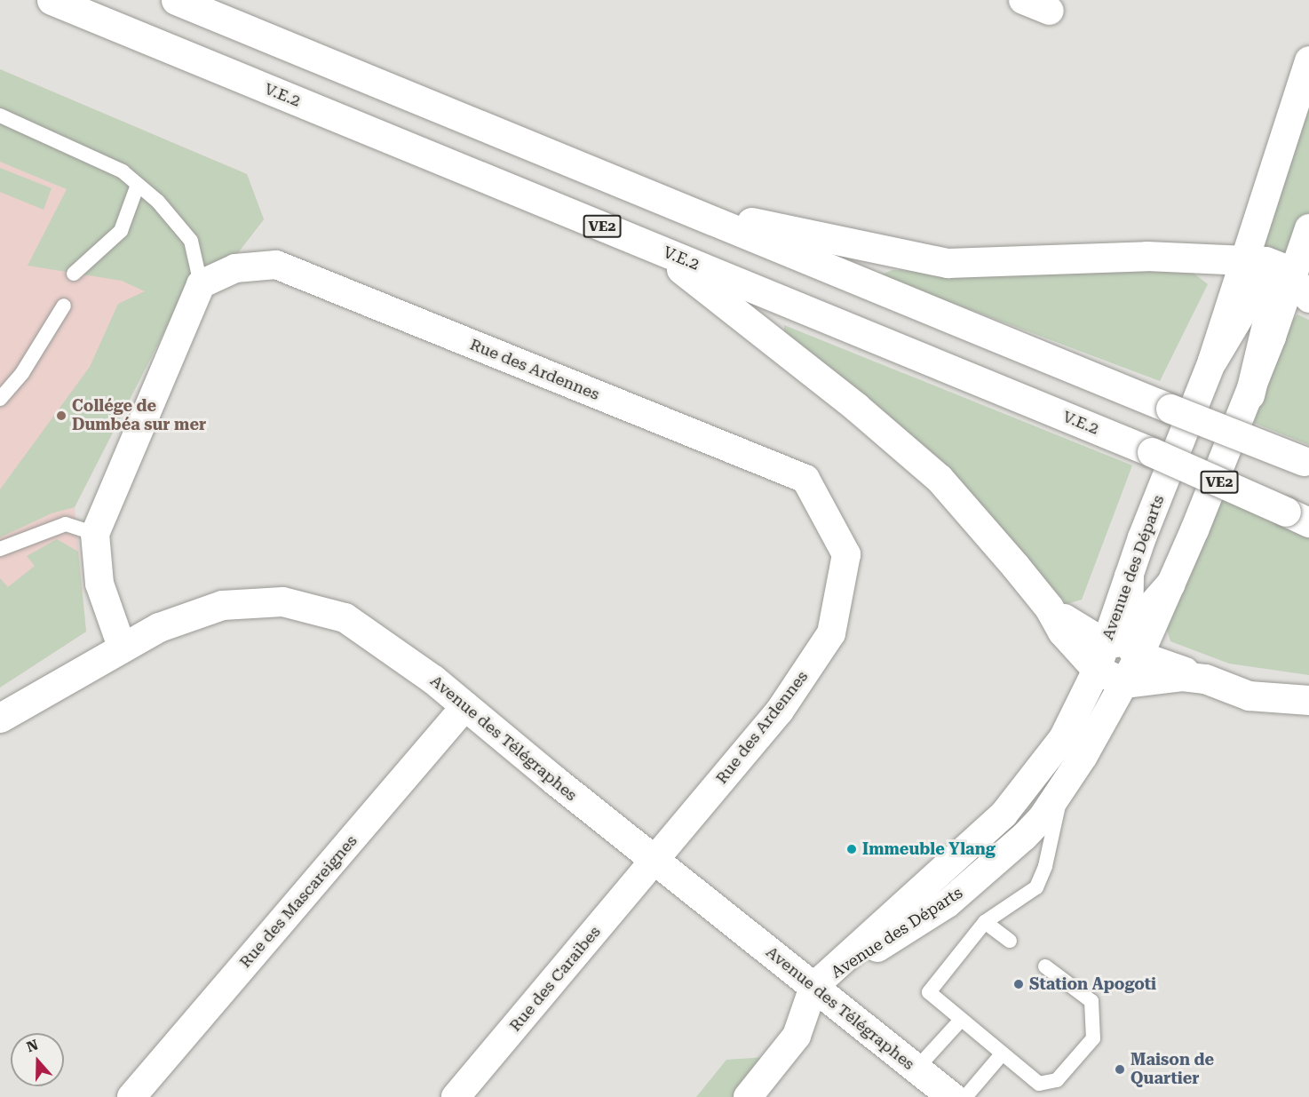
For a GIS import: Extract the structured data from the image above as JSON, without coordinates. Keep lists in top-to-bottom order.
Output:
{
  "streets": {
    "main road": ["V.E.2", "VE2", "Avenue des Télégraphes"],
    "street": [
      "Rue des Ardennes",
      "Avenue des Départs",
      "Rue des Mascareignes",
      "Rue des Caraibes"
    ]
  },
  "crossings": [
    ["Rue des Ardennes", "Avenue des Télégraphes"],
    ["Rue des Ardennes", "Rue des Caraibes"],
    ["Avenue des Départs", "Avenue des Télégraphes"],
    ["Avenue des Télégraphes", "Rue des Mascareignes"],
    ["Avenue des Télégraphes", "Rue des Caraibes"]
  ],
  "places": [
    "Collége de Dumbéa sur mer",
    "Immeuble Ylang",
    "Station Apogoti",
    "Maison de Quartier"
  ],
  "north": "top"
}
